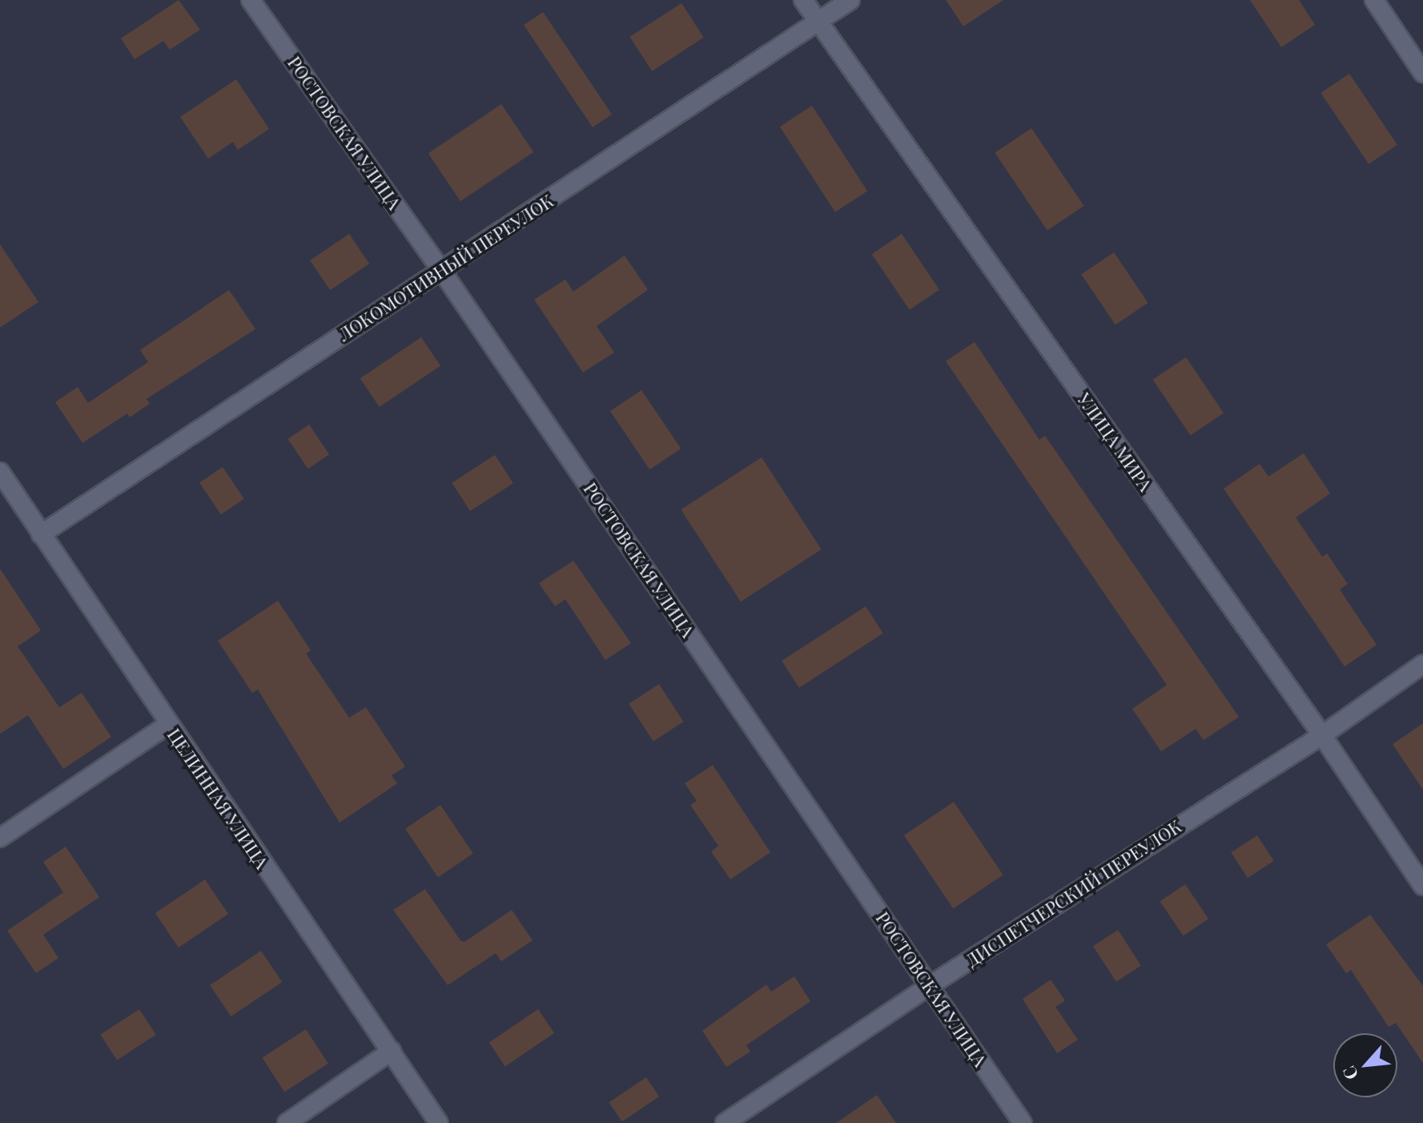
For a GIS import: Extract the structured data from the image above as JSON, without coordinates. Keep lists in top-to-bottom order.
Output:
{
  "streets": {
    "street": [
      "РОСТОВСКАЯ УЛИЦА",
      "ЛОКОМОТИВНЫЙ ПЕРЕУЛОК",
      "УЛИЦА МИРА",
      "ЦЕЛИННАЯ УЛИЦА",
      "ДИСПЕТЧЕРСКИЙ ПЕРЕУЛОК"
    ]
  },
  "crossings": [
    ["РОСТОВСКАЯ УЛИЦА", "ЛОКОМОТИВНЫЙ ПЕРЕУЛОК"],
    ["РОСТОВСКАЯ УЛИЦА", "ДИСПЕТЧЕРСКИЙ ПЕРЕУЛОК"],
    ["ЛОКОМОТИВНЫЙ ПЕРЕУЛОК", "УЛИЦА МИРА"],
    ["ЛОКОМОТИВНЫЙ ПЕРЕУЛОК", "ЦЕЛИННАЯ УЛИЦА"],
    ["УЛИЦА МИРА", "ДИСПЕТЧЕРСКИЙ ПЕРЕУЛОК"]
  ],
  "north": "bottom left"
}
